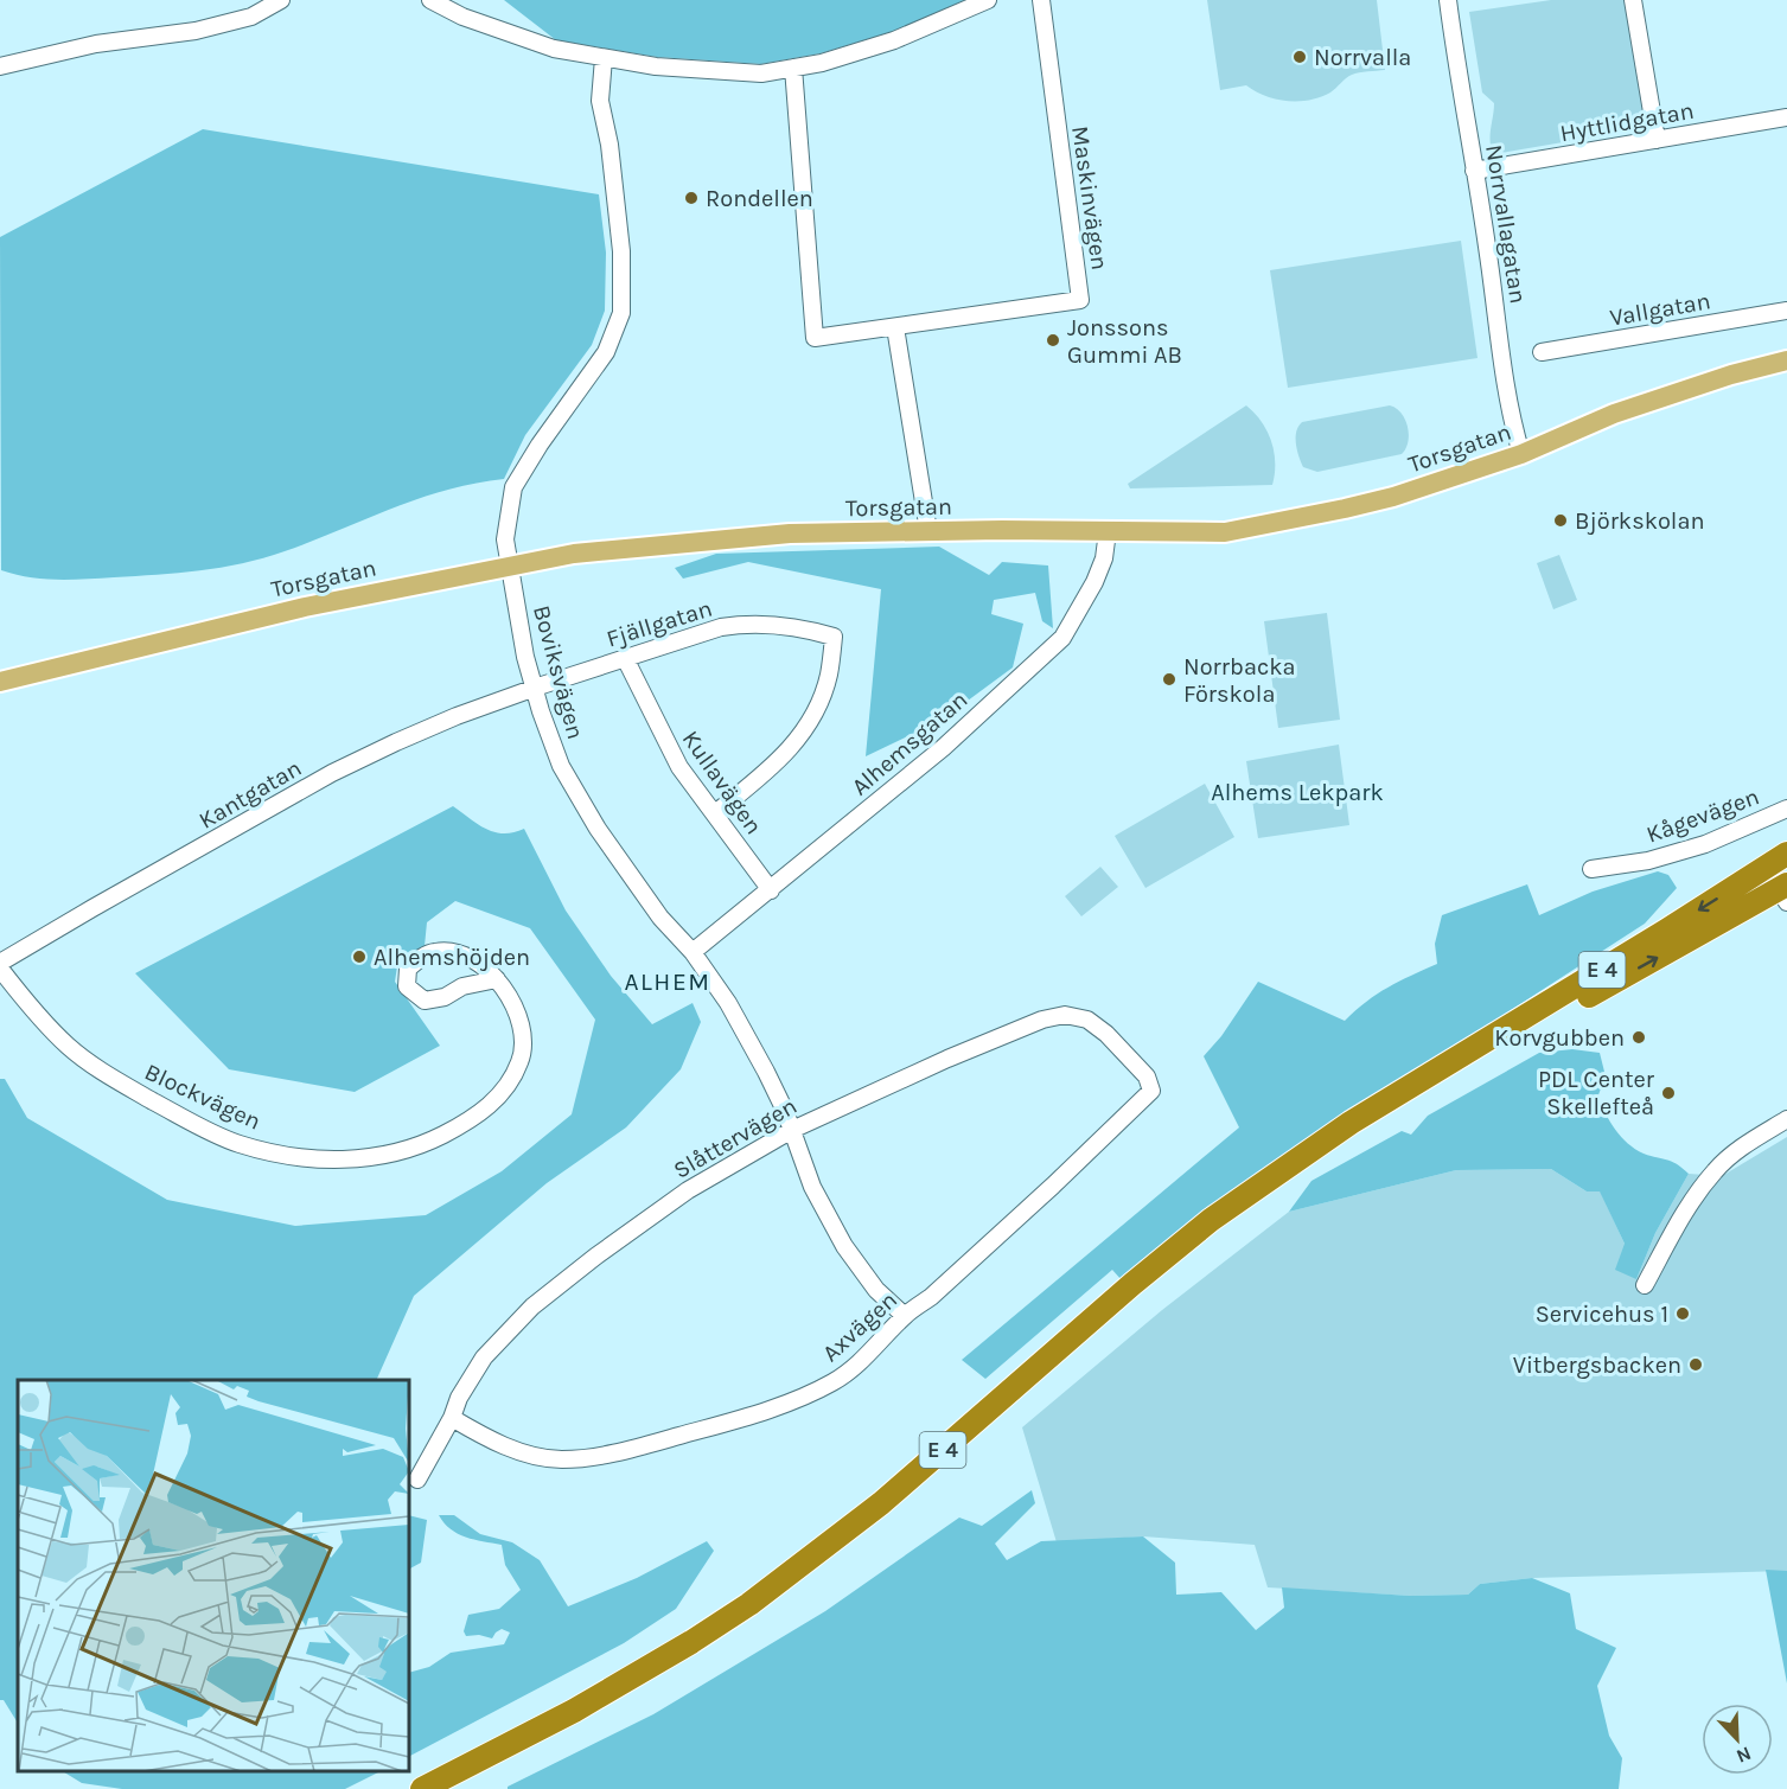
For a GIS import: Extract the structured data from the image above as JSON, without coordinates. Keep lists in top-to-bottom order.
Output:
{
  "streets": {
    "highway": ["E 4"],
    "main road": ["Torsgatan"],
    "street": [
      "Hyttlidgatan",
      "Maskinvägen",
      "Norrvallagatan",
      "Vallgatan",
      "Fjällgatan",
      "Boviksvägen",
      "Alhemsgatan",
      "Kullavägen",
      "Kantgatan",
      "Kågevägen",
      "Blockvägen",
      "Slåttervägen",
      "Axvägen"
    ]
  },
  "crossings": [
    ["Hyttlidgatan", "Norrvallagatan"],
    ["Norrvallagatan", "Torsgatan"],
    ["Torsgatan", "Boviksvägen"],
    ["Torsgatan", "Alhemsgatan"],
    ["Fjällgatan", "Boviksvägen"],
    ["Fjällgatan", "Kullavägen"],
    ["Fjällgatan", "Kantgatan"],
    ["Boviksvägen", "Alhemsgatan"],
    ["Boviksvägen", "Kantgatan"],
    ["Boviksvägen", "Slåttervägen"],
    ["Boviksvägen", "Axvägen"],
    ["Alhemsgatan", "Kullavägen"],
    ["Slåttervägen", "Axvägen"]
  ],
  "districts": ["ALHEM"],
  "parks": ["Alhems Lekpark"],
  "places": [
    "Norrvalla",
    "Rondellen",
    "Jonssons Gummi AB",
    "Björkskolan",
    "Norrbacka Förskola",
    "Alhemshöjden",
    "Korvgubben",
    "PDL Center Skellefteå",
    "Servicehus 1",
    "Vitbergsbacken"
  ],
  "north": "bottom right"
}
